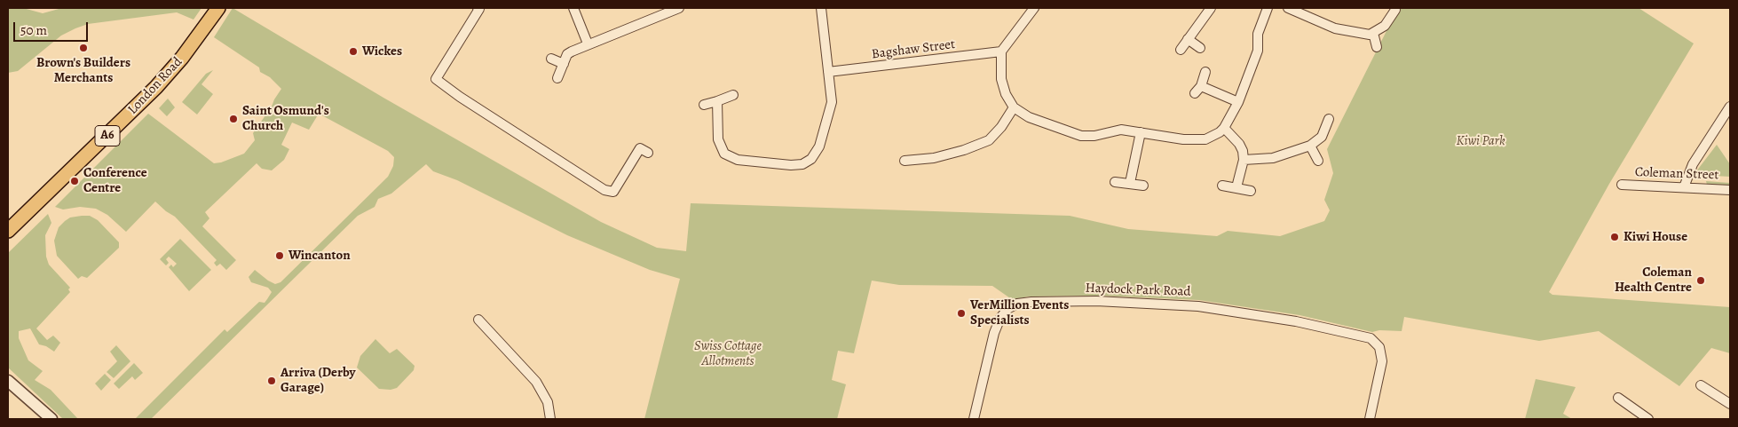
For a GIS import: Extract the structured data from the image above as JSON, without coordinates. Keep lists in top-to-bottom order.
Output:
{
  "streets": {
    "main road": ["London Road", "A6"],
    "street": ["Bagshaw Street", "Coleman Street", "Haydock Park Road"]
  },
  "parks": ["Kiwi Park", "Swiss Cottage Allotments"],
  "places": [
    "Brown's Builders Merchants",
    "Wickes",
    "Saint Osmund's Church",
    "Conference Centre",
    "Kiwi House",
    "Wincanton",
    "Coleman Health Centre",
    "VerMillion Events Specialists",
    "Arriva (Derby Garage)"
  ],
  "scale_bar": "50 m"
}
